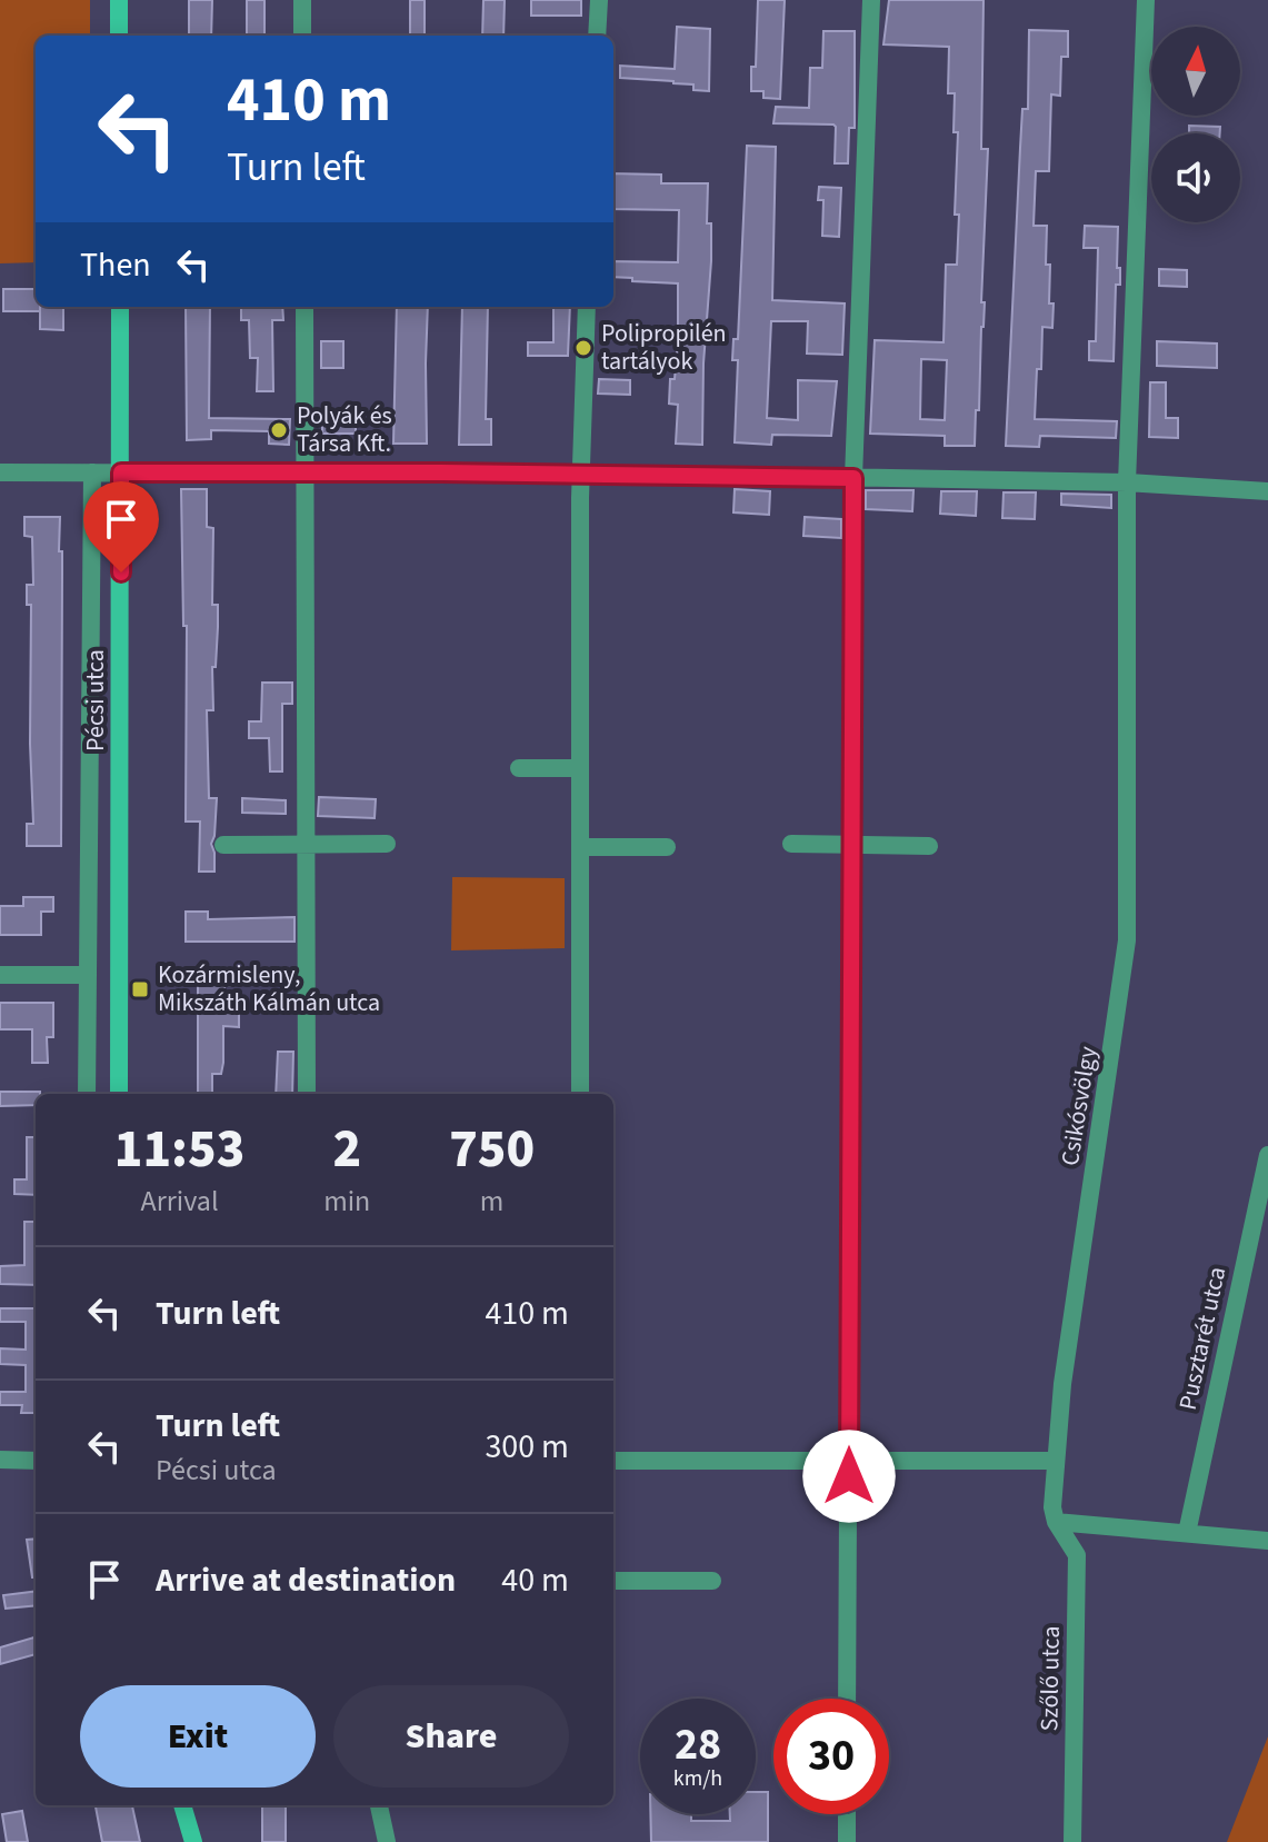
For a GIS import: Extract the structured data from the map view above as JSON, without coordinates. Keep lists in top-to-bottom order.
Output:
{
  "streets": {
    "main road": ["Pécsi utca"],
    "street": ["Csikósvölgy", "Pusztarét utca", "Szőlő utca"]
  },
  "crossings": [
    ["Csikósvölgy", "Szőlő utca"]
  ],
  "places": {
    "other": ["Polipropilén tartályok", "Polyák és Társa Kft."],
    "transit": ["Kozármisleny, Mikszáth Kálmán utca"]
  },
  "north": "top",
  "page": {
    "turn": ["410 m", "Turn left"],
    "then": "Then",
    "eta": [
      "11:53",
      "Arrival",
      "2",
      "min",
      "750",
      "m"
    ],
    "list": [
      {
        "name": "Turn left",
        "value": "410 m"
      },
      {
        "name": "Turn left",
        "note": "Pécsi utca",
        "value": "300 m"
      },
      {
        "name": "Arrive at destination",
        "value": "40 m"
      }
    ],
    "buttons": ["Exit", "Share"],
    "speed": "28 km/h",
    "limit": "30"
  }
}
